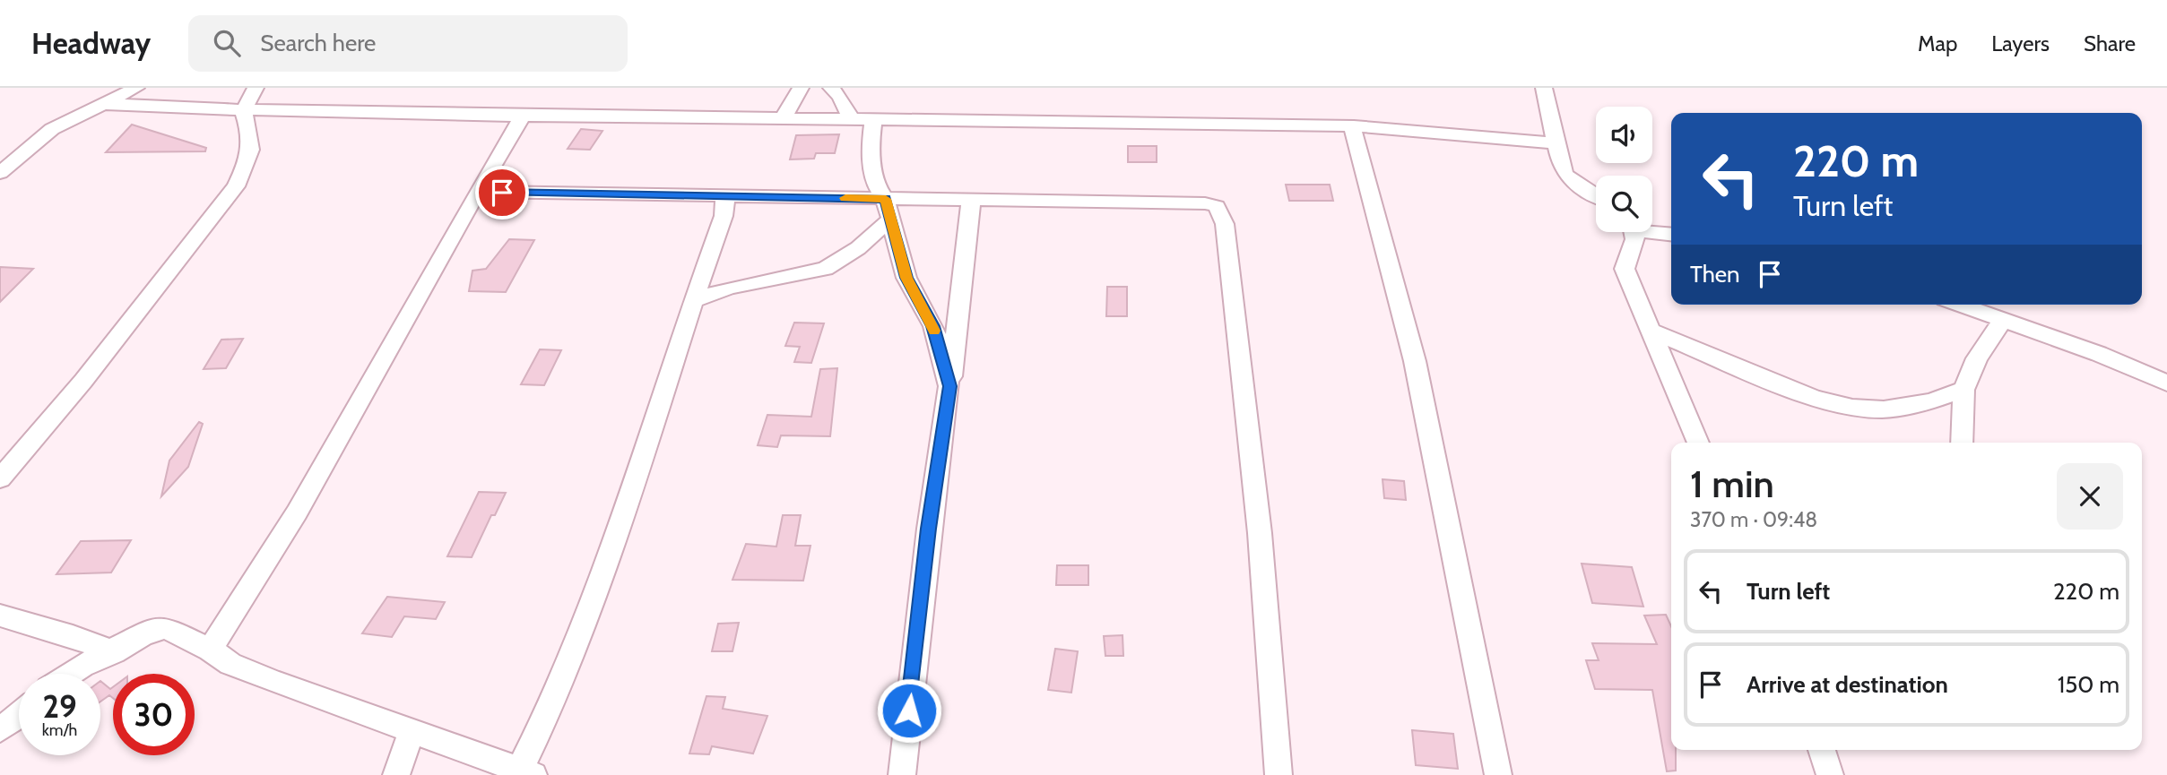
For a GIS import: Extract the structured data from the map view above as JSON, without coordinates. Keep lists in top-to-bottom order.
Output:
{
  "page": {
    "header": "Headway",
    "search": "Search here",
    "nav": ["Map", "Layers", "Share"],
    "turn": ["220 m", "Turn left"],
    "then": "Then",
    "heading": ["1 min", "370 m · 09:48"],
    "list": [
      {
        "name": "Turn left",
        "value": "220 m"
      },
      {
        "name": "Arrive at destination",
        "value": "150 m"
      }
    ],
    "speed": "29 km/h",
    "limit": "30"
  }
}
